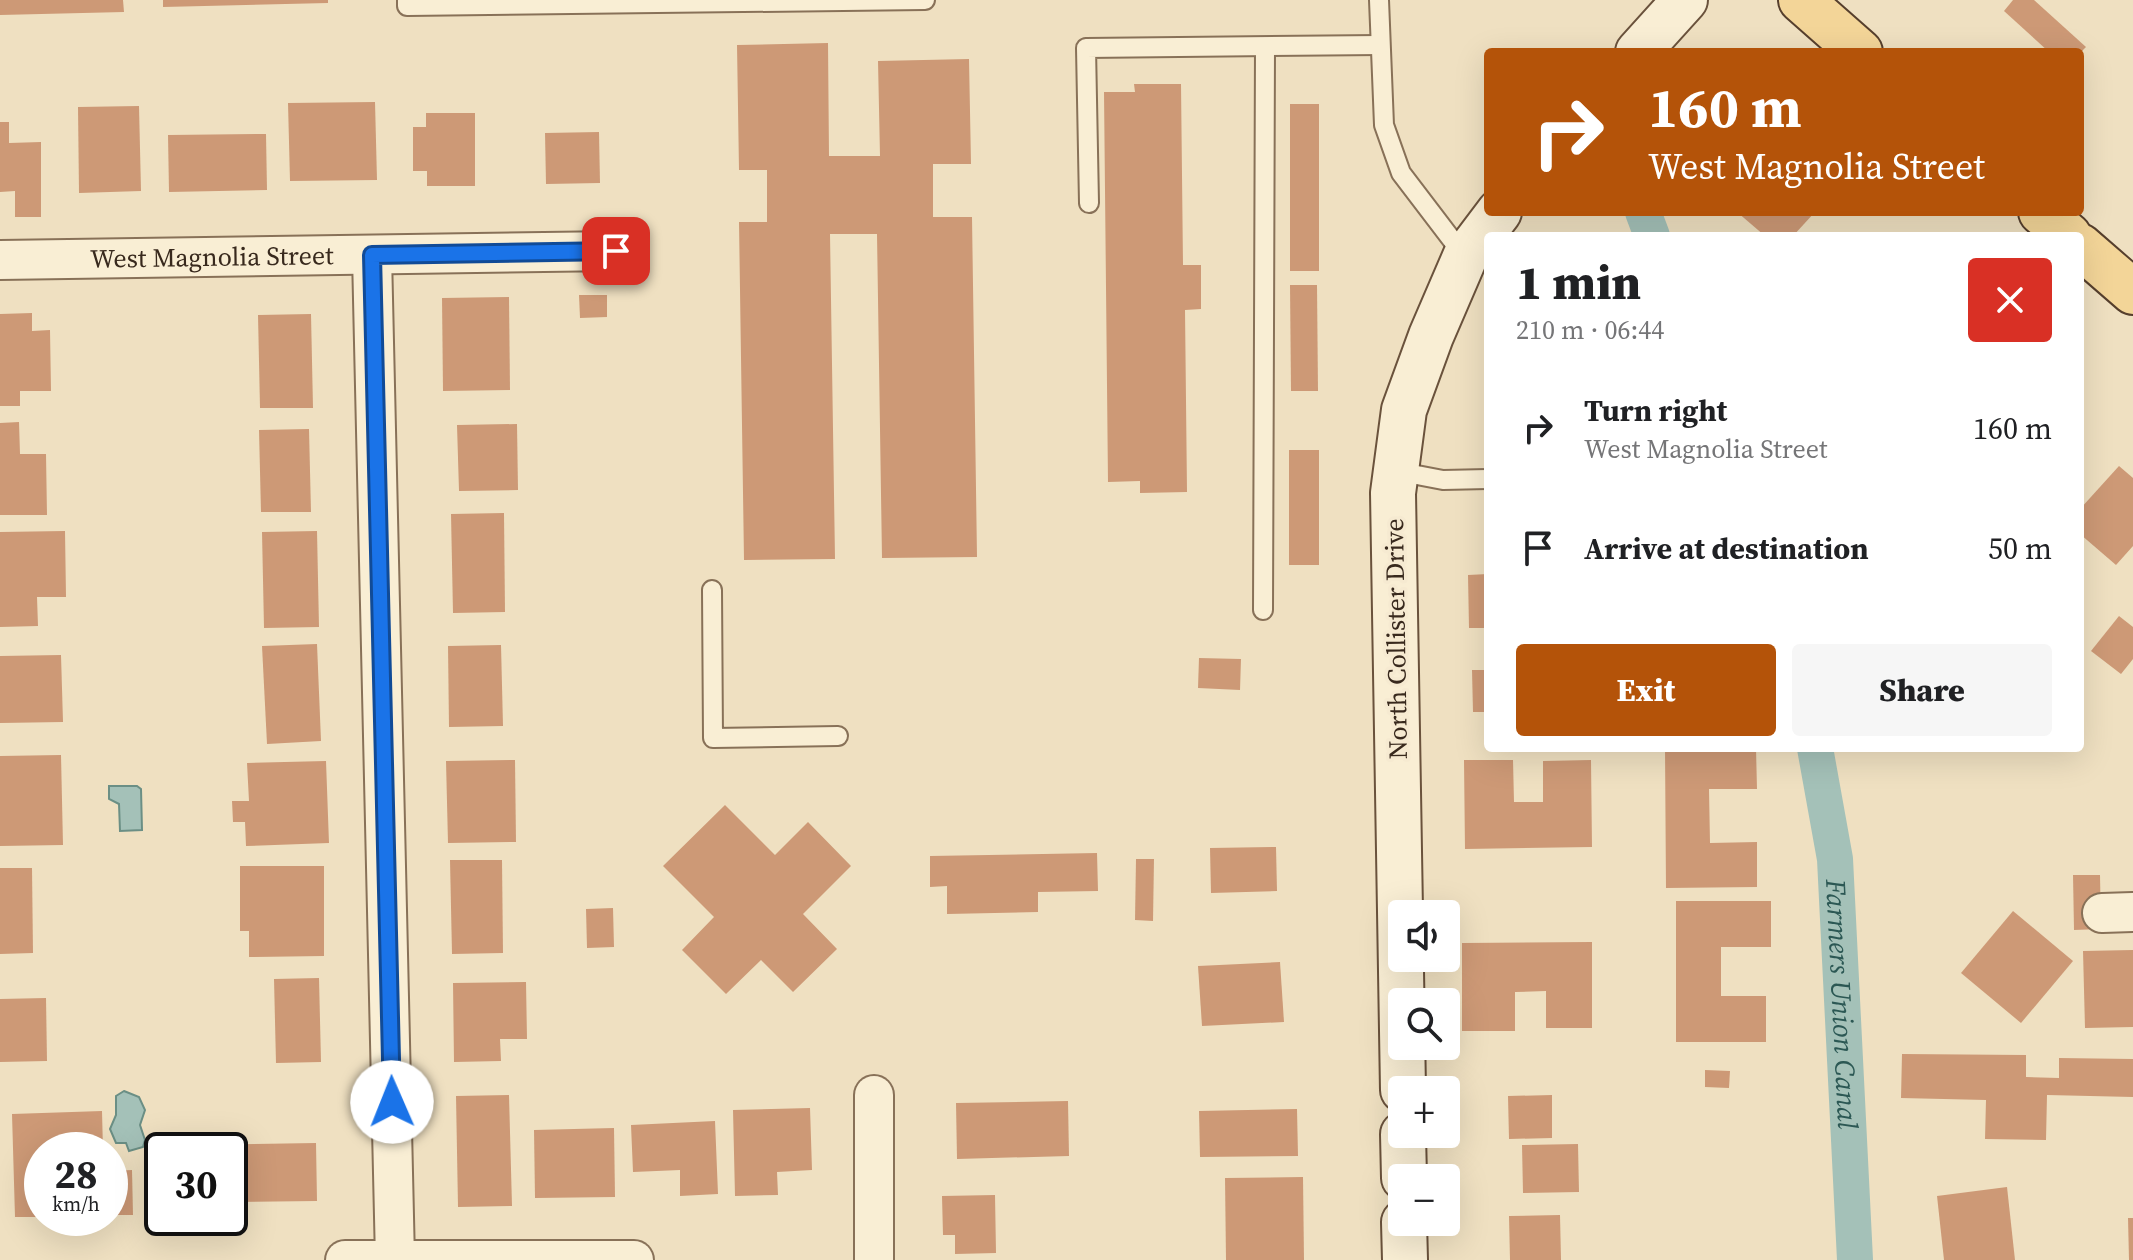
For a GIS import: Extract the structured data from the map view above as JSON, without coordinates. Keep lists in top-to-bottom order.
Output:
{
  "streets": {
    "street": ["West Magnolia Street", "North Collister Drive"]
  },
  "water": ["Farmers Union Canal"],
  "page": {
    "turn": ["160 m", "West Magnolia Street"],
    "heading": ["1 min", "210 m · 06:44"],
    "list": [
      {
        "name": "Turn right",
        "note": "West Magnolia Street",
        "value": "160 m"
      },
      {
        "name": "Arrive at destination",
        "value": "50 m"
      }
    ],
    "buttons": ["Exit", "Share"],
    "map_buttons": ["+", "−"],
    "speed": "28 km/h",
    "limit": "30"
  }
}
